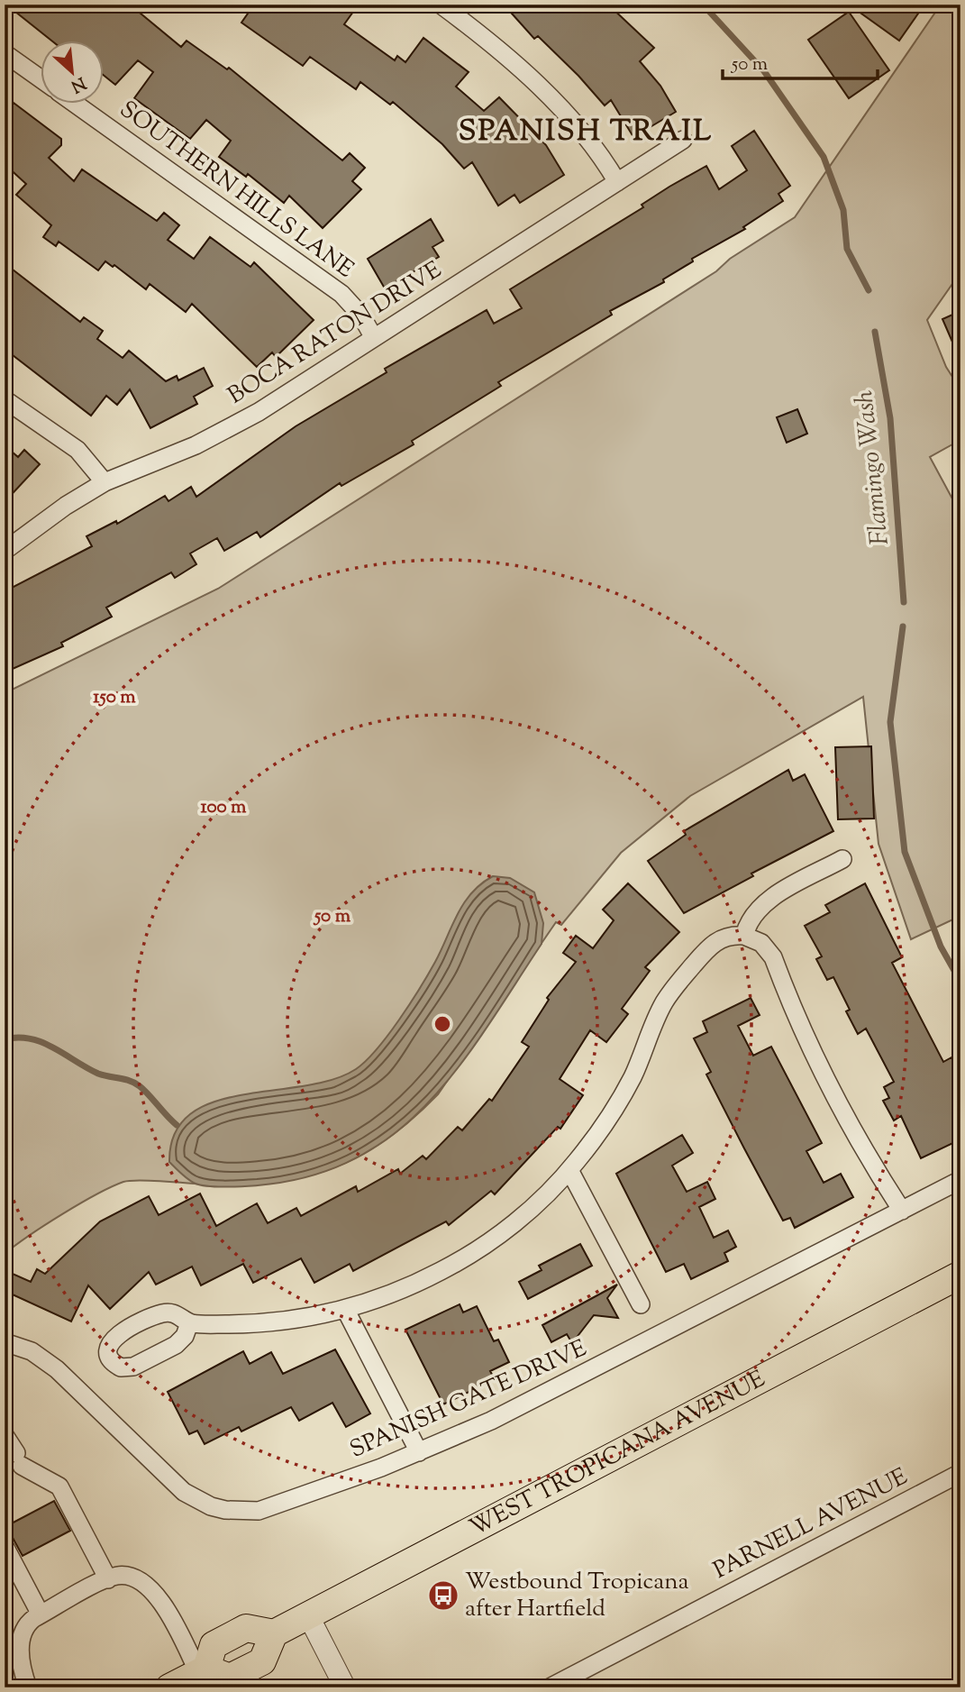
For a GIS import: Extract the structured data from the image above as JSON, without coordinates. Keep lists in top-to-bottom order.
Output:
{
  "streets": {
    "main road": ["WEST TROPICANA AVENUE"],
    "street": [
      "SOUTHERN HILLS LANE",
      "BOCA RATON DRIVE",
      "SPANISH GATE DRIVE",
      "PARNELL AVENUE"
    ]
  },
  "crossings": [
    ["SOUTHERN HILLS LANE", "BOCA RATON DRIVE"]
  ],
  "districts": ["SPANISH TRAIL"],
  "water": ["Flamingo Wash"],
  "places": {
    "bus stop": ["Westbound Tropicana after Hartfield"]
  },
  "scale_bar": "50 m",
  "north": "bottom right",
  "rings": ["150 m", "100 m", "50 m"]
}
